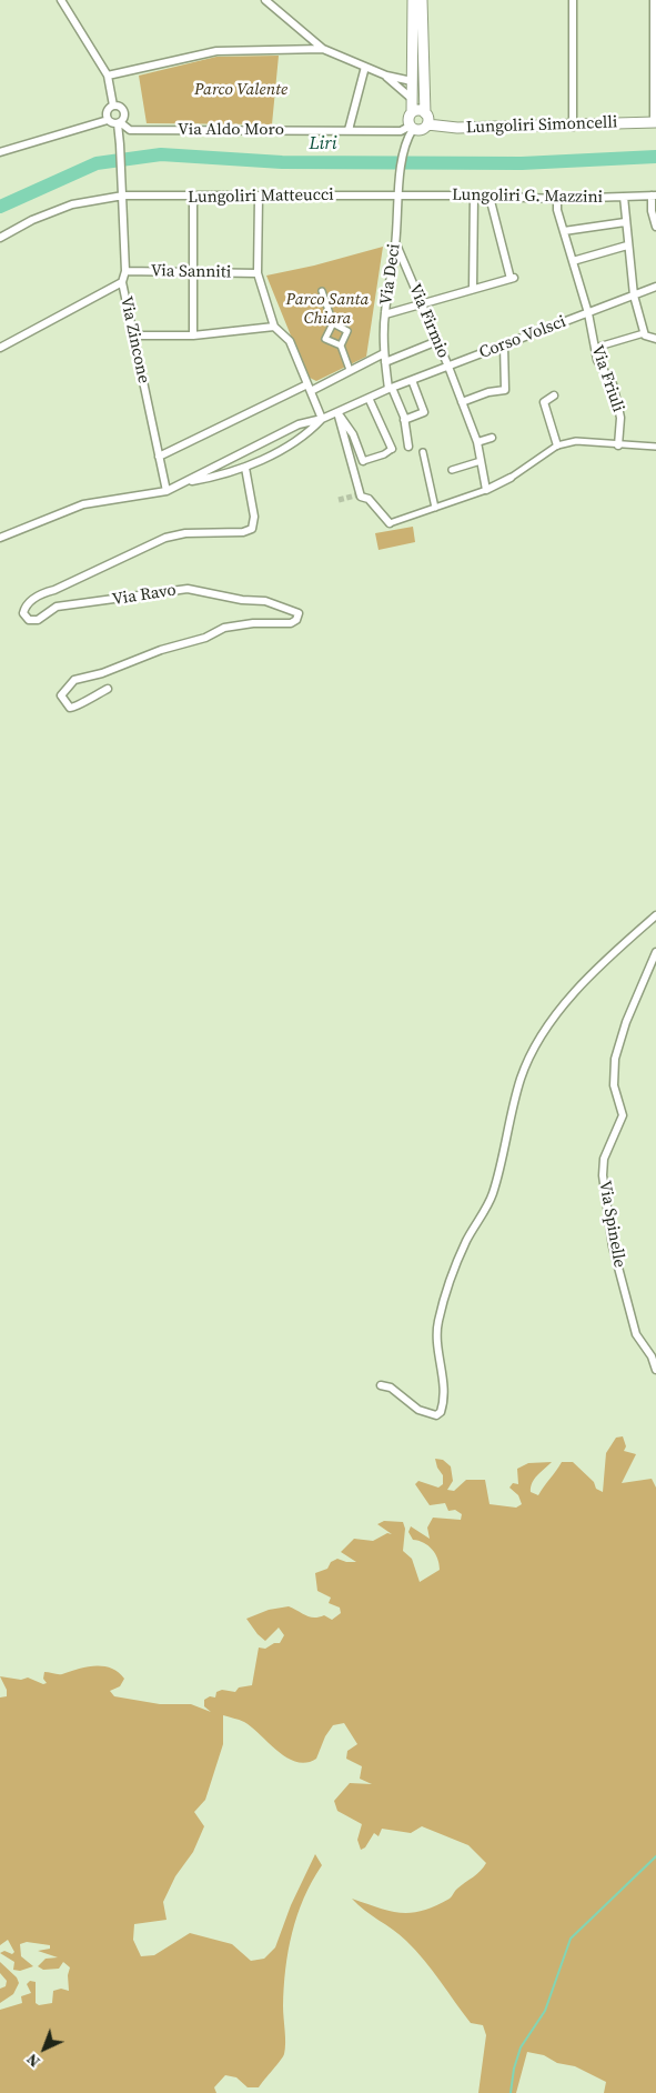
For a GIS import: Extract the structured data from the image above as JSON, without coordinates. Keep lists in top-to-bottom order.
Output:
{
  "streets": {
    "main road": ["Lungoliri Simoncelli"],
    "street": [
      "Via Aldo Moro",
      "Lungoliri Matteucci",
      "Lungoliri G. Mazzini",
      "Via Sanniti",
      "Via Deci",
      "Via Firmio",
      "Corso Volsci",
      "Via Zincone",
      "Via Friuli",
      "Via Ravo",
      "Via Spinelle"
    ]
  },
  "crossings": [
    ["Lungoliri Simoncelli", "Via Aldo Moro"],
    ["Lungoliri Simoncelli", "Via Deci"],
    ["Via Aldo Moro", "Via Deci"],
    ["Via Aldo Moro", "Via Zincone"],
    ["Lungoliri Matteucci", "Lungoliri G. Mazzini"],
    ["Lungoliri Matteucci", "Via Deci"],
    ["Lungoliri Matteucci", "Via Zincone"],
    ["Lungoliri G. Mazzini", "Via Deci"],
    ["Lungoliri G. Mazzini", "Via Friuli"],
    ["Via Sanniti", "Via Zincone"],
    ["Via Deci", "Via Firmio"],
    ["Via Deci", "Corso Volsci"],
    ["Via Firmio", "Corso Volsci"],
    ["Corso Volsci", "Via Friuli"]
  ],
  "water": ["Liri"],
  "parks": ["Parco Valente", "Parco Santa Chiara"],
  "north": "bottom left"
}
